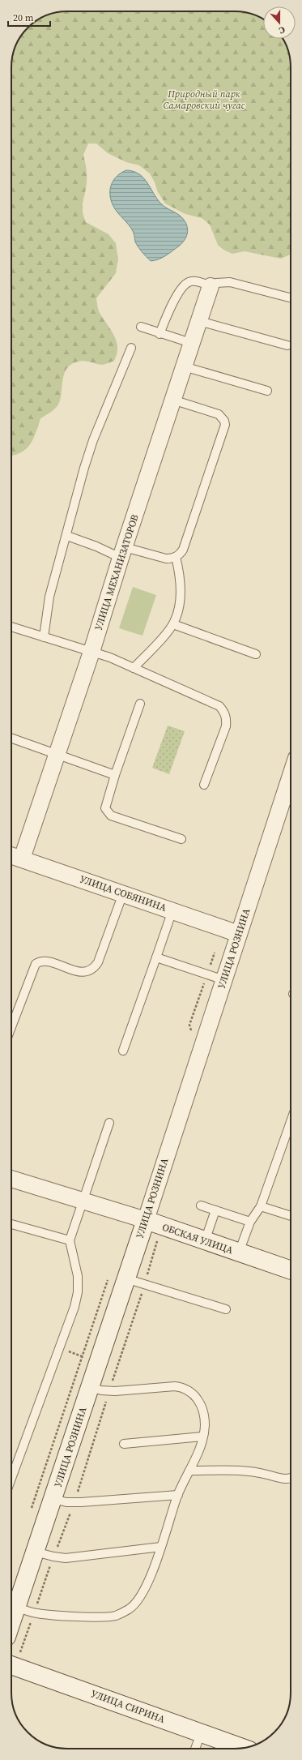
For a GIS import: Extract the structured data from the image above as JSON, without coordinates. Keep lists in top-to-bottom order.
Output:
{
  "streets": {
    "main road": ["УЛИЦА РОЗНИНА", "ОБСКАЯ УЛИЦА", "УЛИЦА СИРИНА"],
    "street": ["УЛИЦА МЕХАНИЗАТОРОВ", "УЛИЦА СОБЯНИНА"]
  },
  "crossings": [
    ["УЛИЦА МЕХАНИЗАТОРОВ", "УЛИЦА СОБЯНИНА"],
    ["УЛИЦА СОБЯНИНА", "УЛИЦА РОЗНИНА"],
    ["УЛИЦА РОЗНИНА", "ОБСКАЯ УЛИЦА"]
  ],
  "parks": ["Природный парк Самаровский чугас"],
  "scale_bar": "20 m",
  "north": "bottom"
}
